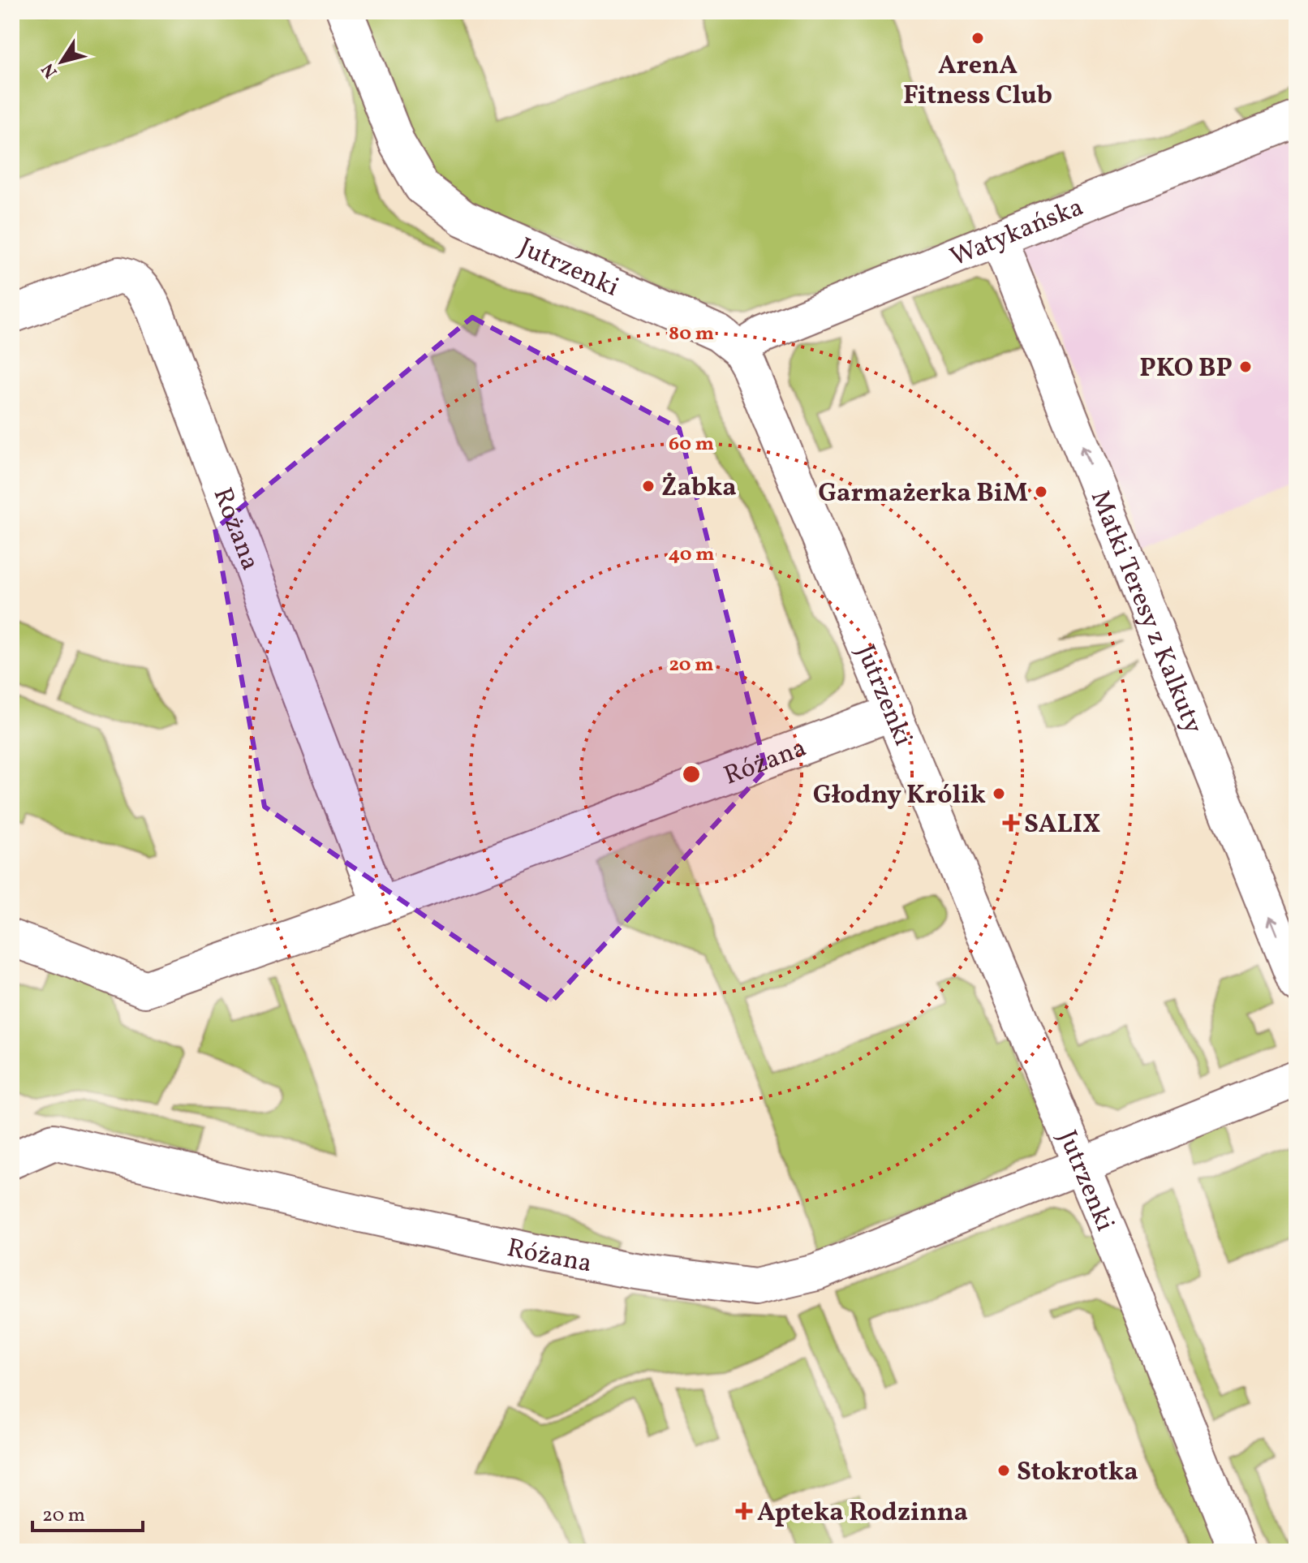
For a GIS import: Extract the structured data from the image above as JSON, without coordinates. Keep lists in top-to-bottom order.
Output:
{
  "streets": {
    "street": [
      "Watykańska",
      "Jutrzenki",
      "Różana",
      "Matki Teresy z Kalkuty"
    ]
  },
  "crossings": [
    ["Watykańska", "Jutrzenki"],
    ["Watykańska", "Matki Teresy z Kalkuty"],
    ["Jutrzenki", "Różana"]
  ],
  "one_way": ["Matki Teresy z Kalkuty"],
  "places": {
    "other": [
      "ArenA Fitness Club",
      "PKO BP",
      "Żabka",
      "Garmażerka BiM",
      "Głodny Królik",
      "Stokrotka"
    ],
    "health": ["SALIX", "Apteka Rodzinna"]
  },
  "scale_bar": "20 m",
  "north": "bottom left",
  "rings": [
    "80 m",
    "60 m",
    "40 m",
    "20 m"
  ]
}
